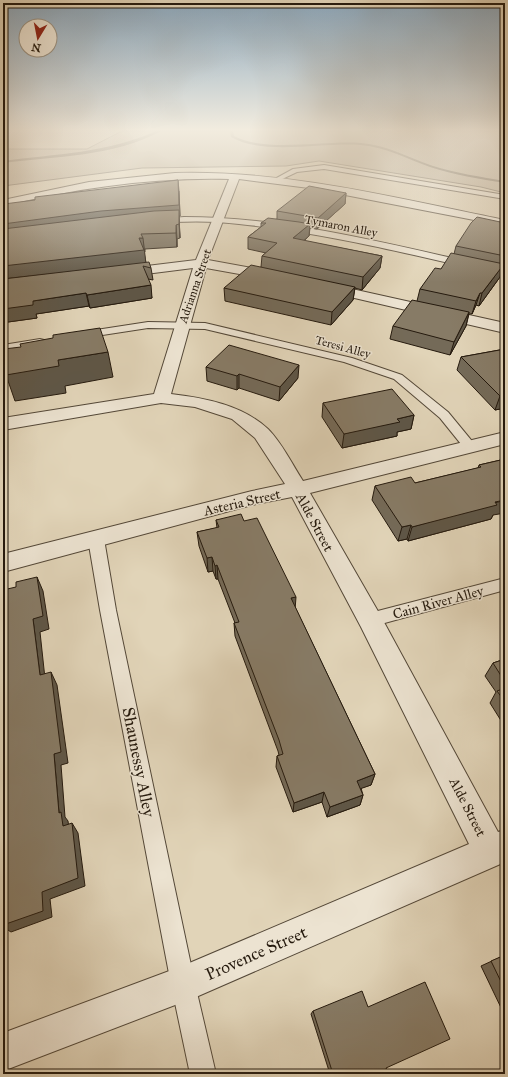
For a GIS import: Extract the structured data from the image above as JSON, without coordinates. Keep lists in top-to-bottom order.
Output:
{
  "streets": {
    "street": [
      "Adrianna Street",
      "Asteria Street",
      "Alde Street",
      "Provence Street"
    ],
    "lane": [
      "Tymaron Alley",
      "Teresi Alley",
      "Cain River Alley",
      "Shaunessy Alley"
    ]
  },
  "crossings": [
    ["Tymaron Alley", "Adrianna Street"],
    ["Adrianna Street", "Teresi Alley"],
    ["Adrianna Street", "Alde Street"],
    ["Teresi Alley", "Asteria Street"],
    ["Asteria Street", "Alde Street"],
    ["Asteria Street", "Shaunessy Alley"],
    ["Alde Street", "Cain River Alley"],
    ["Alde Street", "Provence Street"],
    ["Shaunessy Alley", "Provence Street"]
  ],
  "north": "bottom"
}
